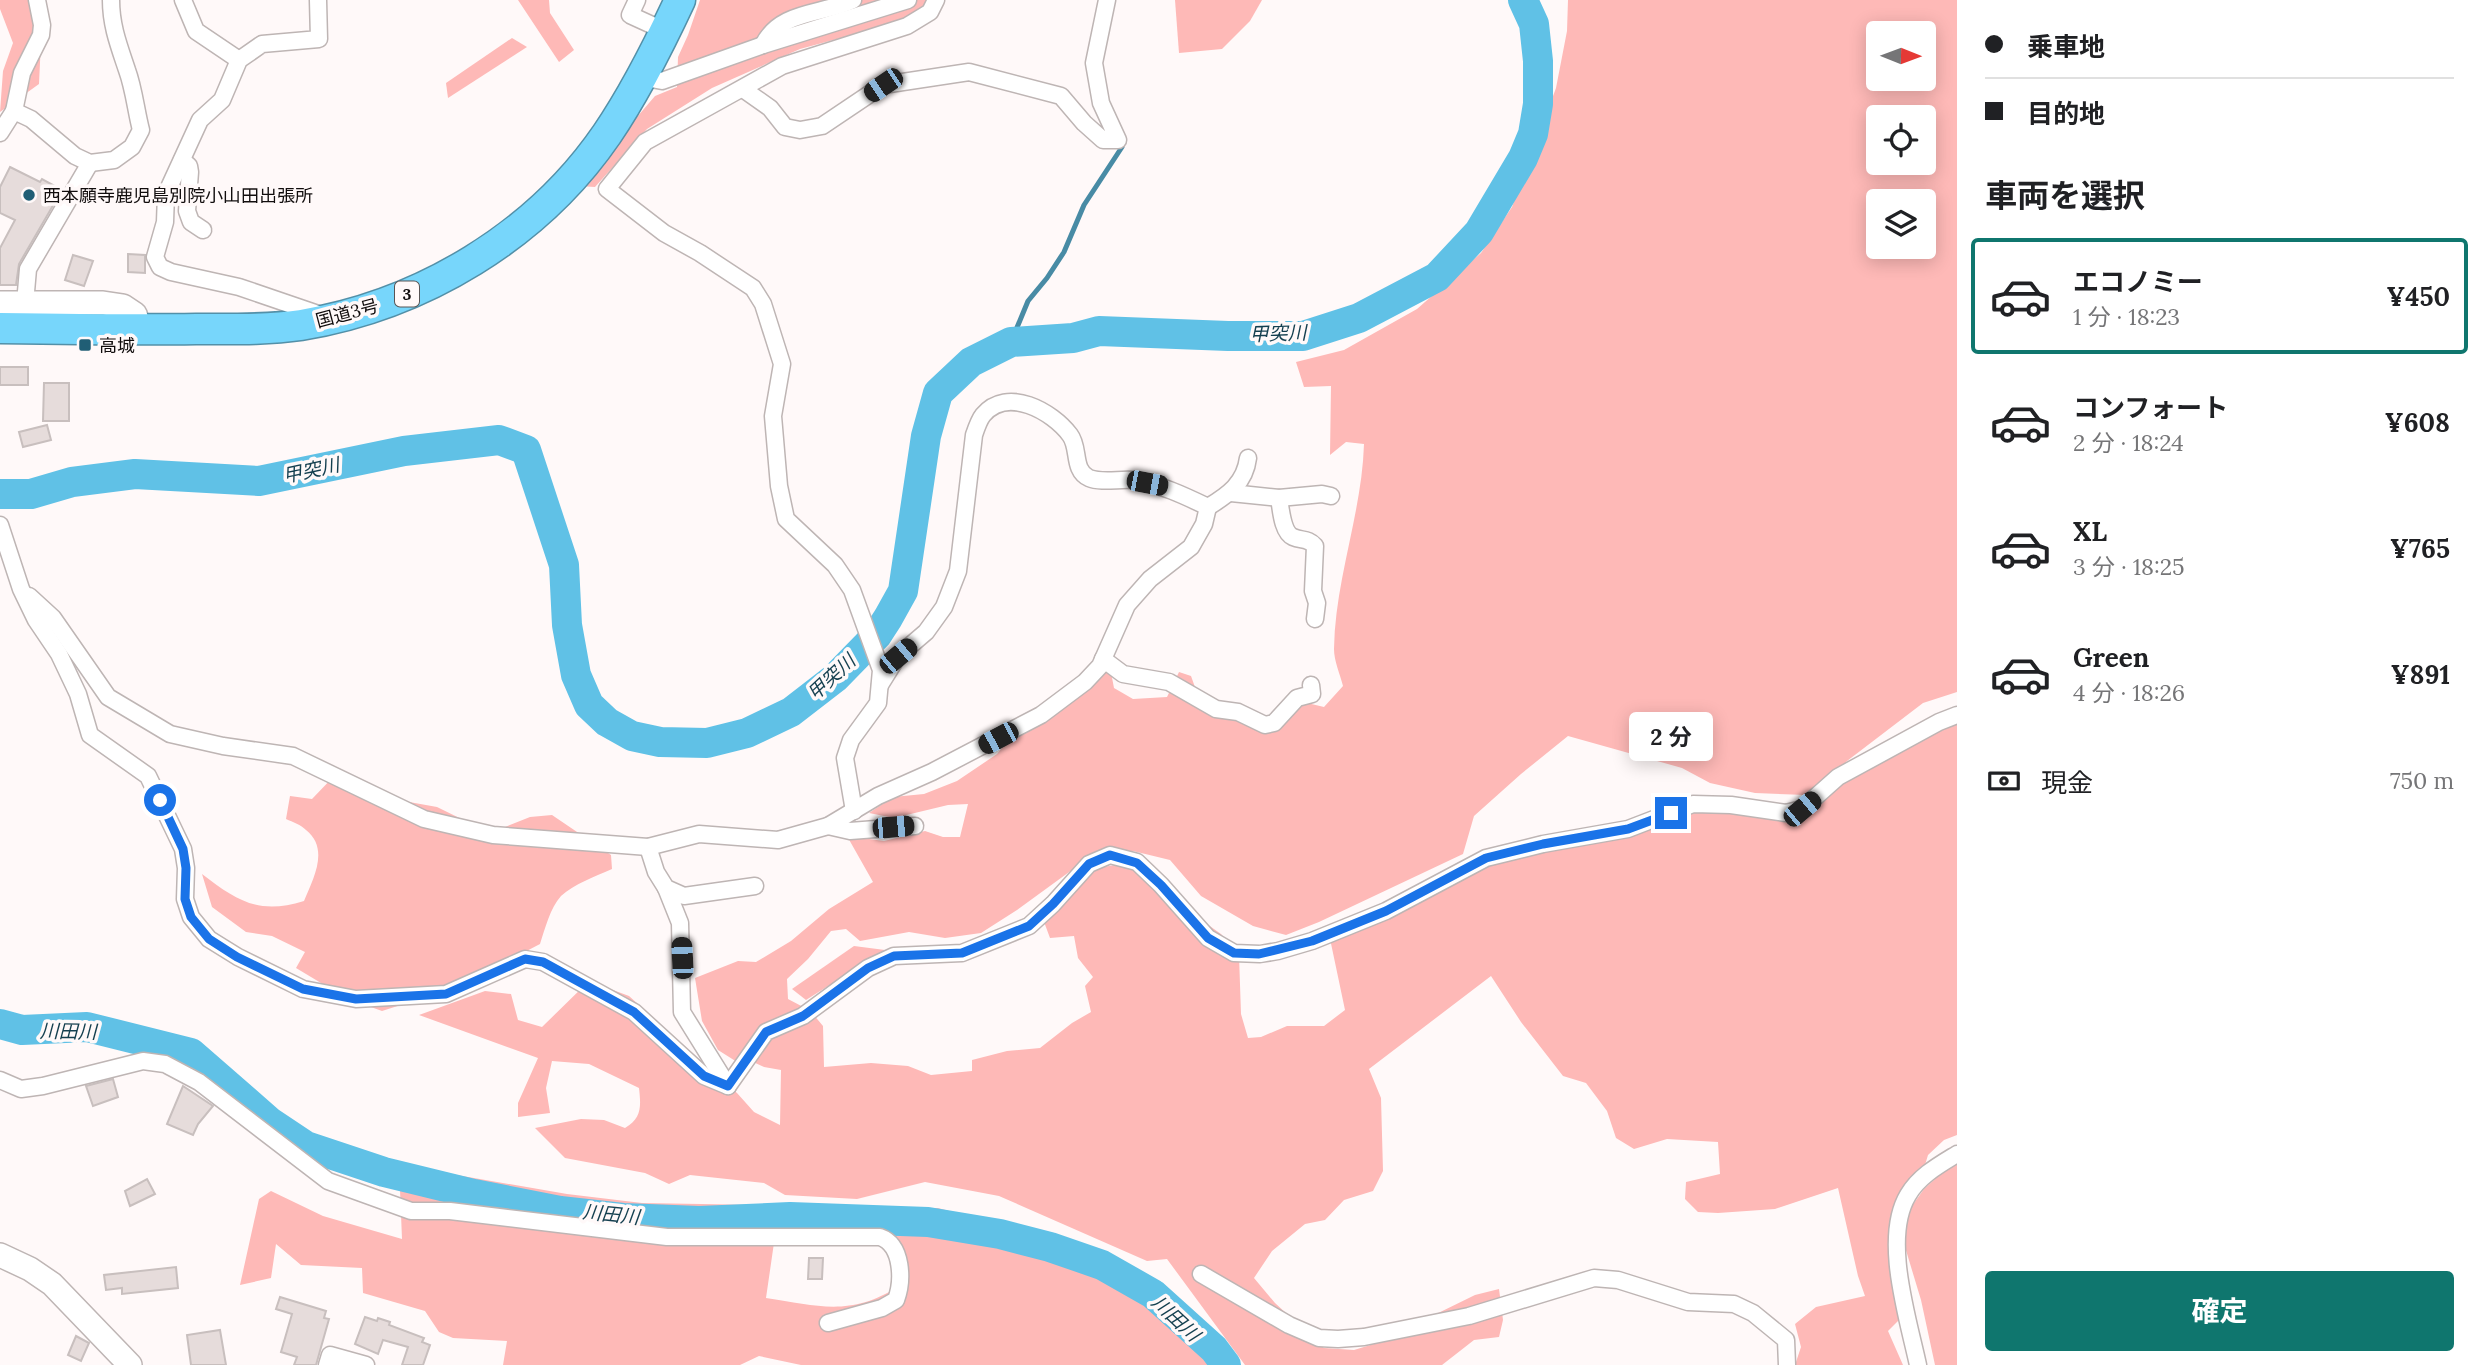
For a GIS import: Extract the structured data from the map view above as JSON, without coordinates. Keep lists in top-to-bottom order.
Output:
{
  "streets": {
    "highway": ["3", "国道3号"]
  },
  "water": ["甲突川", "川田川"],
  "places": {
    "other": ["西本願寺鹿児島別院小山田出張所"],
    "transit": ["高城"]
  },
  "north": "right",
  "page": {
    "banner": ["乗車地", "目的地"],
    "heading": "車両を選択",
    "list": [
      {
        "name": "エコノミー",
        "note": "1 分 · 18:23",
        "value": "¥450"
      },
      {
        "name": "コンフォート",
        "note": "2 分 · 18:24",
        "value": "¥608"
      },
      {
        "name": "XL",
        "note": "3 分 · 18:25",
        "value": "¥765"
      },
      {
        "name": "Green",
        "note": "4 分 · 18:26",
        "value": "¥891"
      }
    ],
    "bubble": "2 分",
    "pay": ["現金", "750 m"],
    "buttons": "確定"
  }
}
